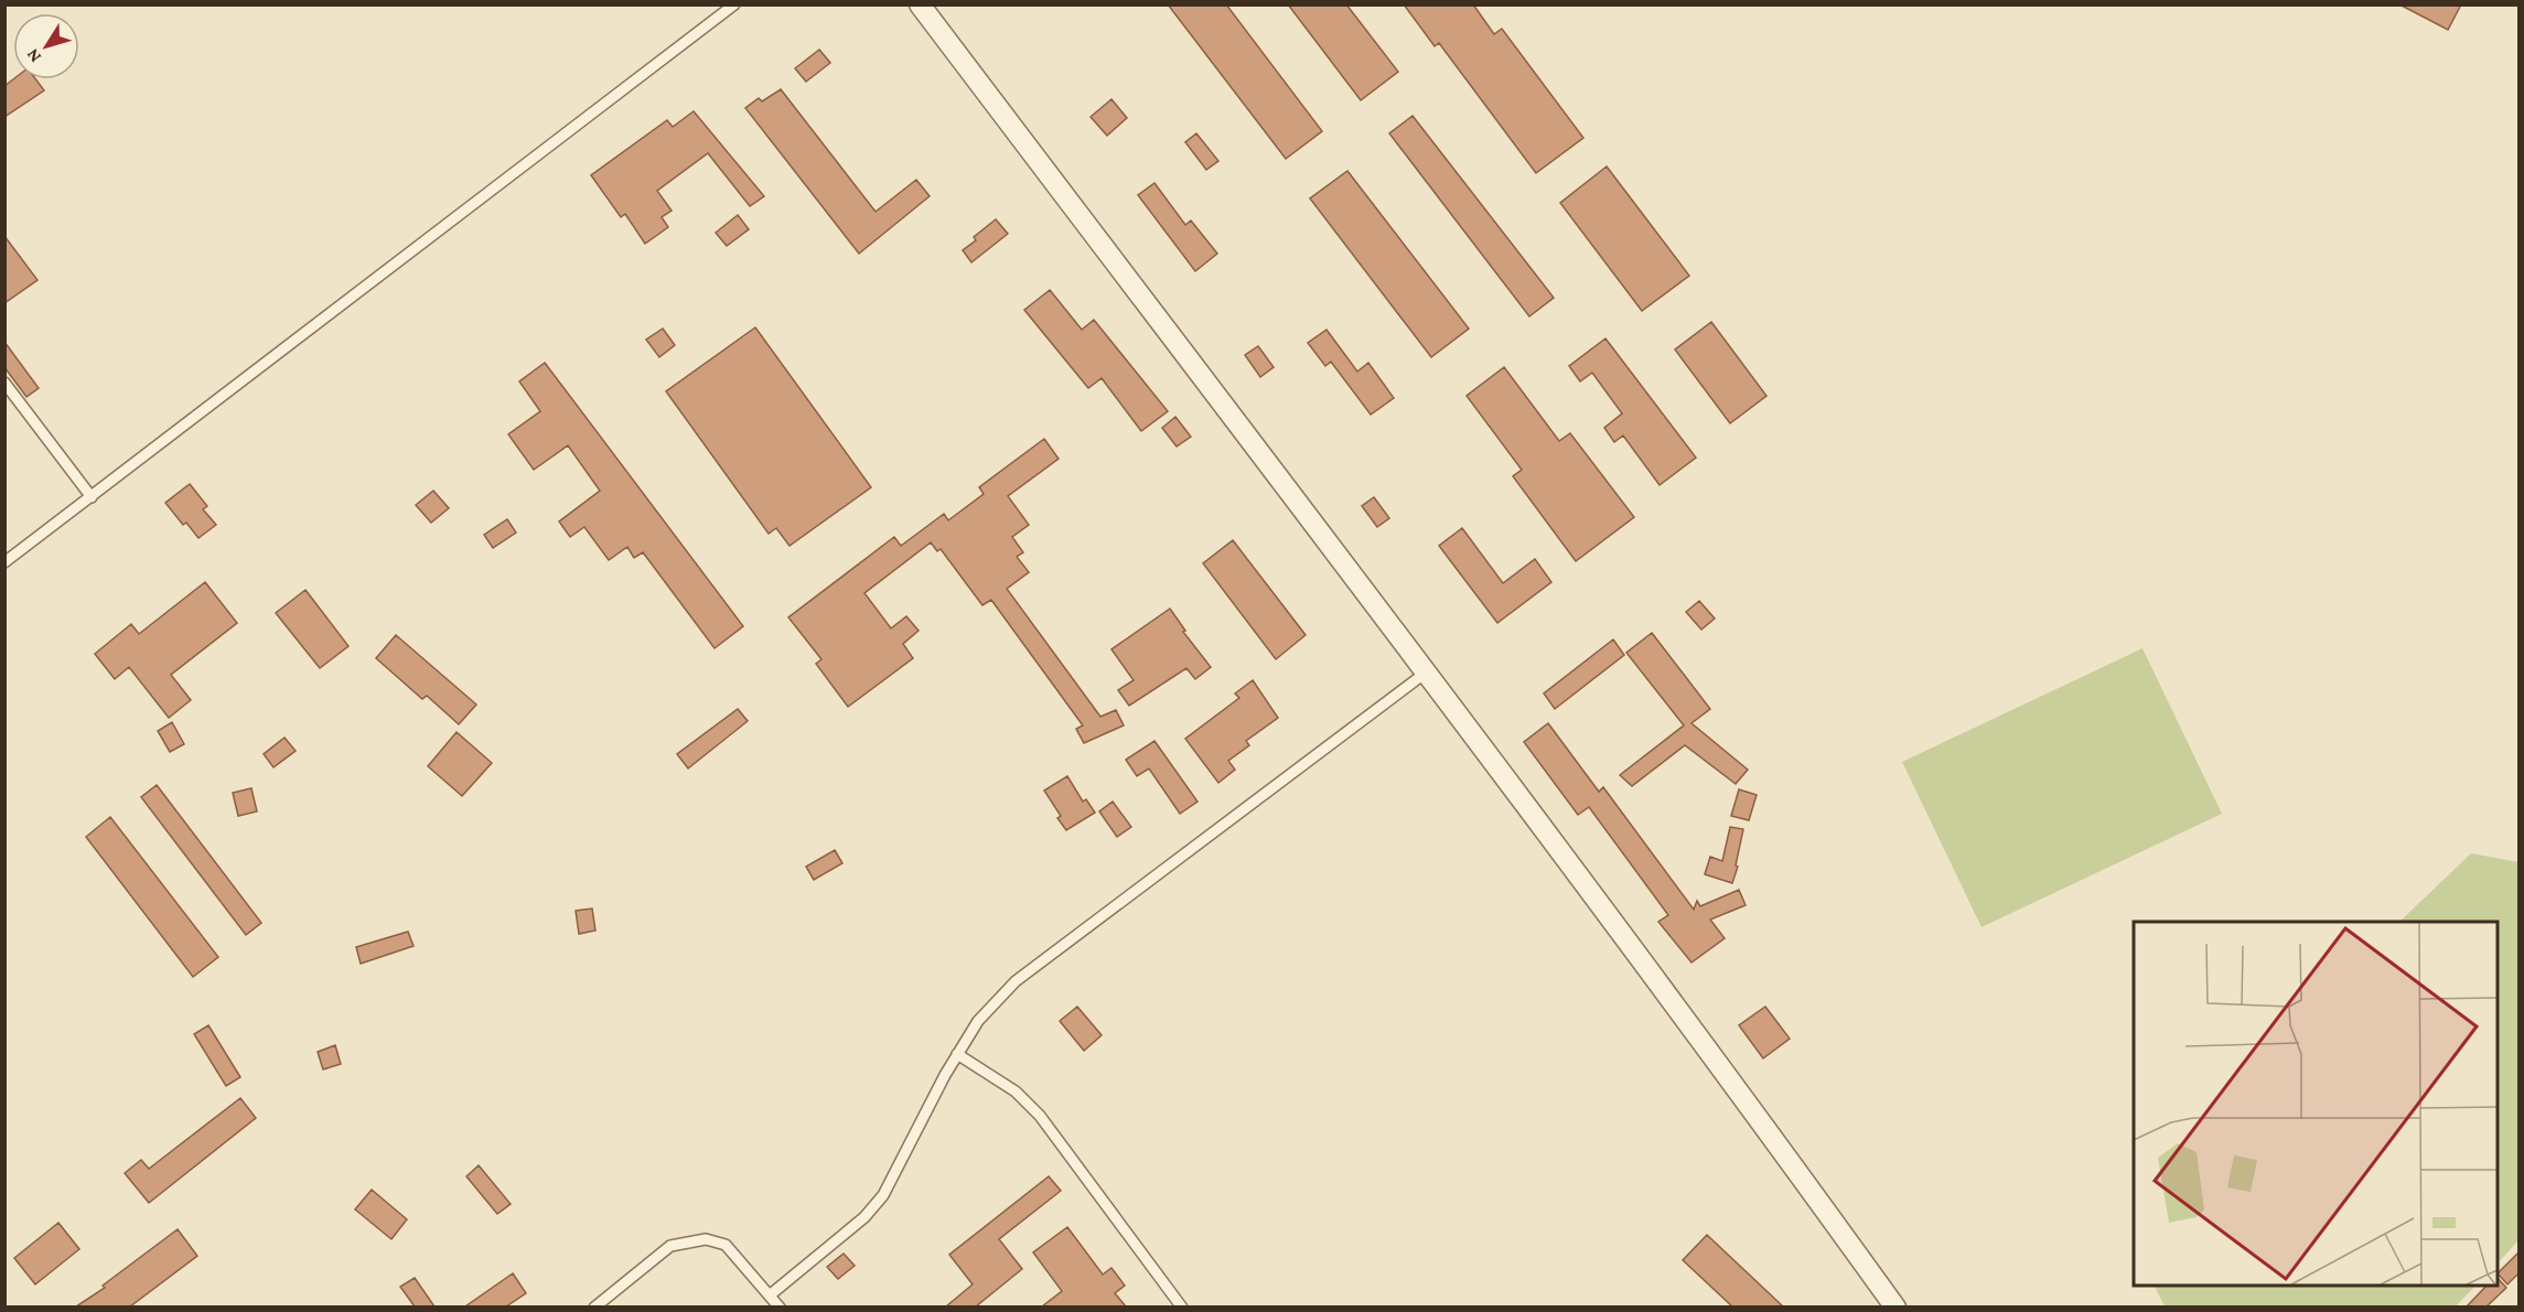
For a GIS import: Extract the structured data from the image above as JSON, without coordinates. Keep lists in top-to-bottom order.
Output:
{
  "north": "bottom left"
}
